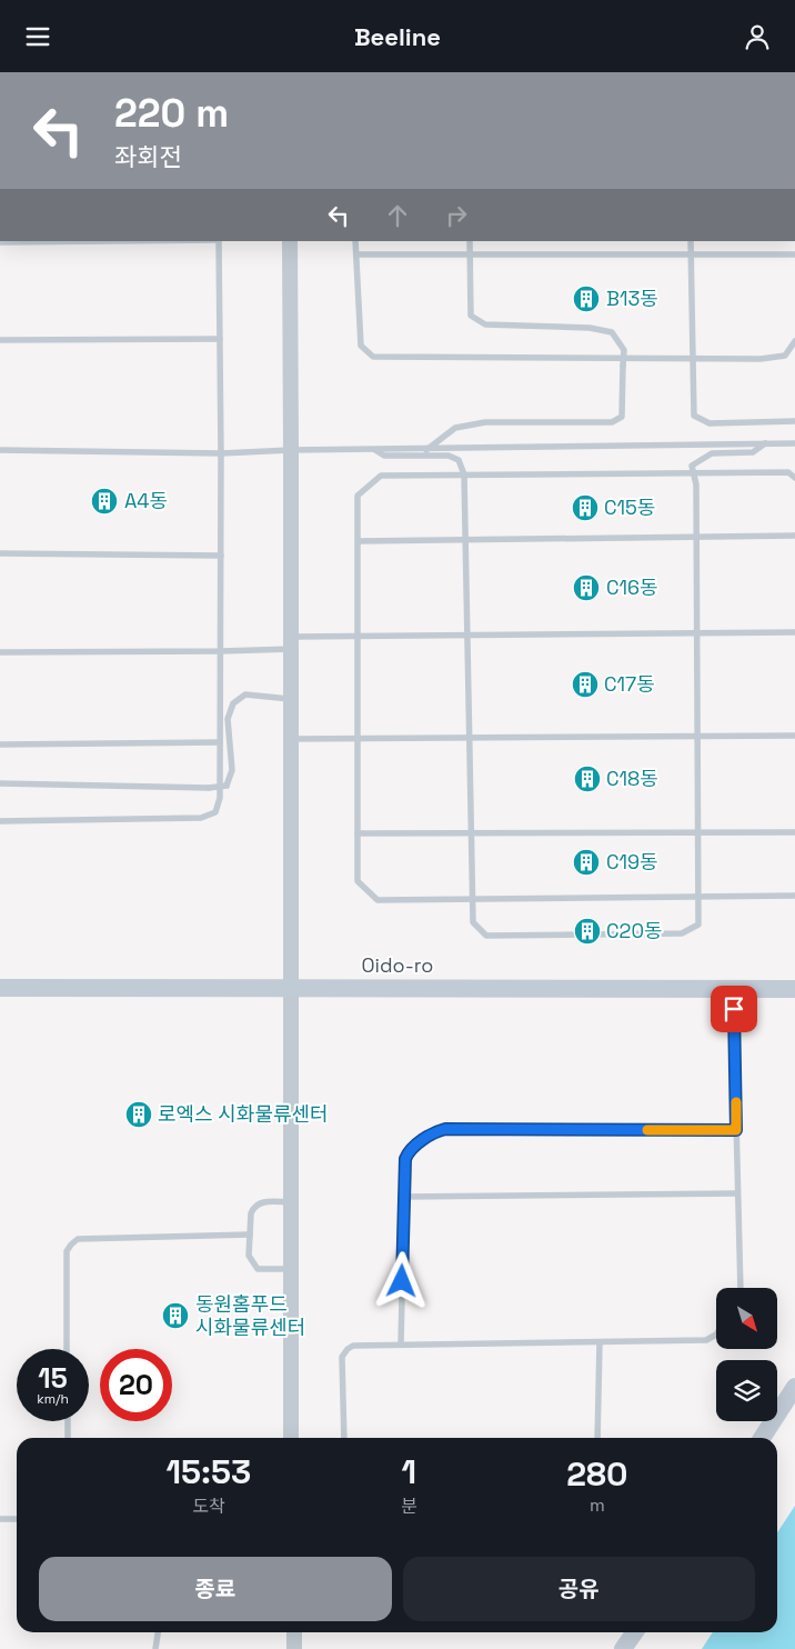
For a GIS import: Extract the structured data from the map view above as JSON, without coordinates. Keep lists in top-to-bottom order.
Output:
{
  "streets": {
    "main road": ["Oido-ro"]
  },
  "places": {
    "building": [
      "B13동",
      "A4동",
      "C15동",
      "C16동",
      "C17동",
      "C18동",
      "C19동",
      "C20동",
      "로엑스 시화물류센터",
      "동원홈푸드 시화물류센터"
    ]
  },
  "north": "bottom right",
  "page": {
    "header": "Beeline",
    "turn": ["220 m", "좌회전"],
    "speed": "15 km/h",
    "limit": "20",
    "eta": [
      "15:53",
      "도착",
      "1",
      "분",
      "280",
      "m"
    ],
    "buttons": ["종료", "공유"]
  }
}
